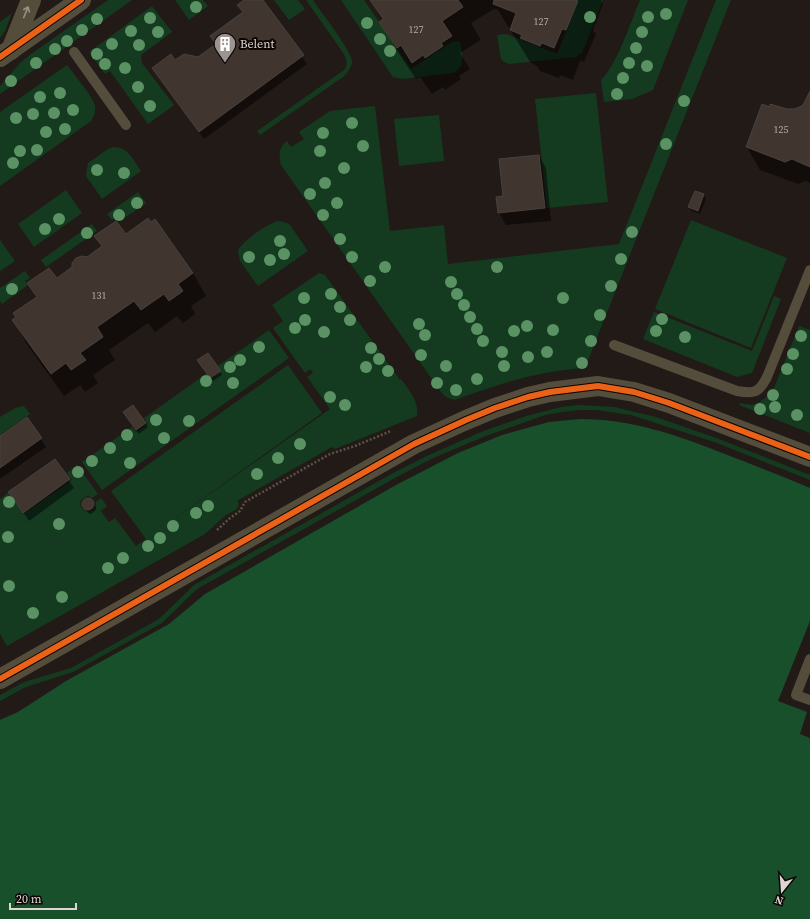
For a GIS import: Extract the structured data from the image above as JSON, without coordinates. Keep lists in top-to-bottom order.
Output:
{
  "places": {
    "building": ["Belent"]
  },
  "house_numbers": [
    "127",
    "127",
    "125",
    "131"
  ],
  "scale_bar": "20 m",
  "north": "bottom"
}
